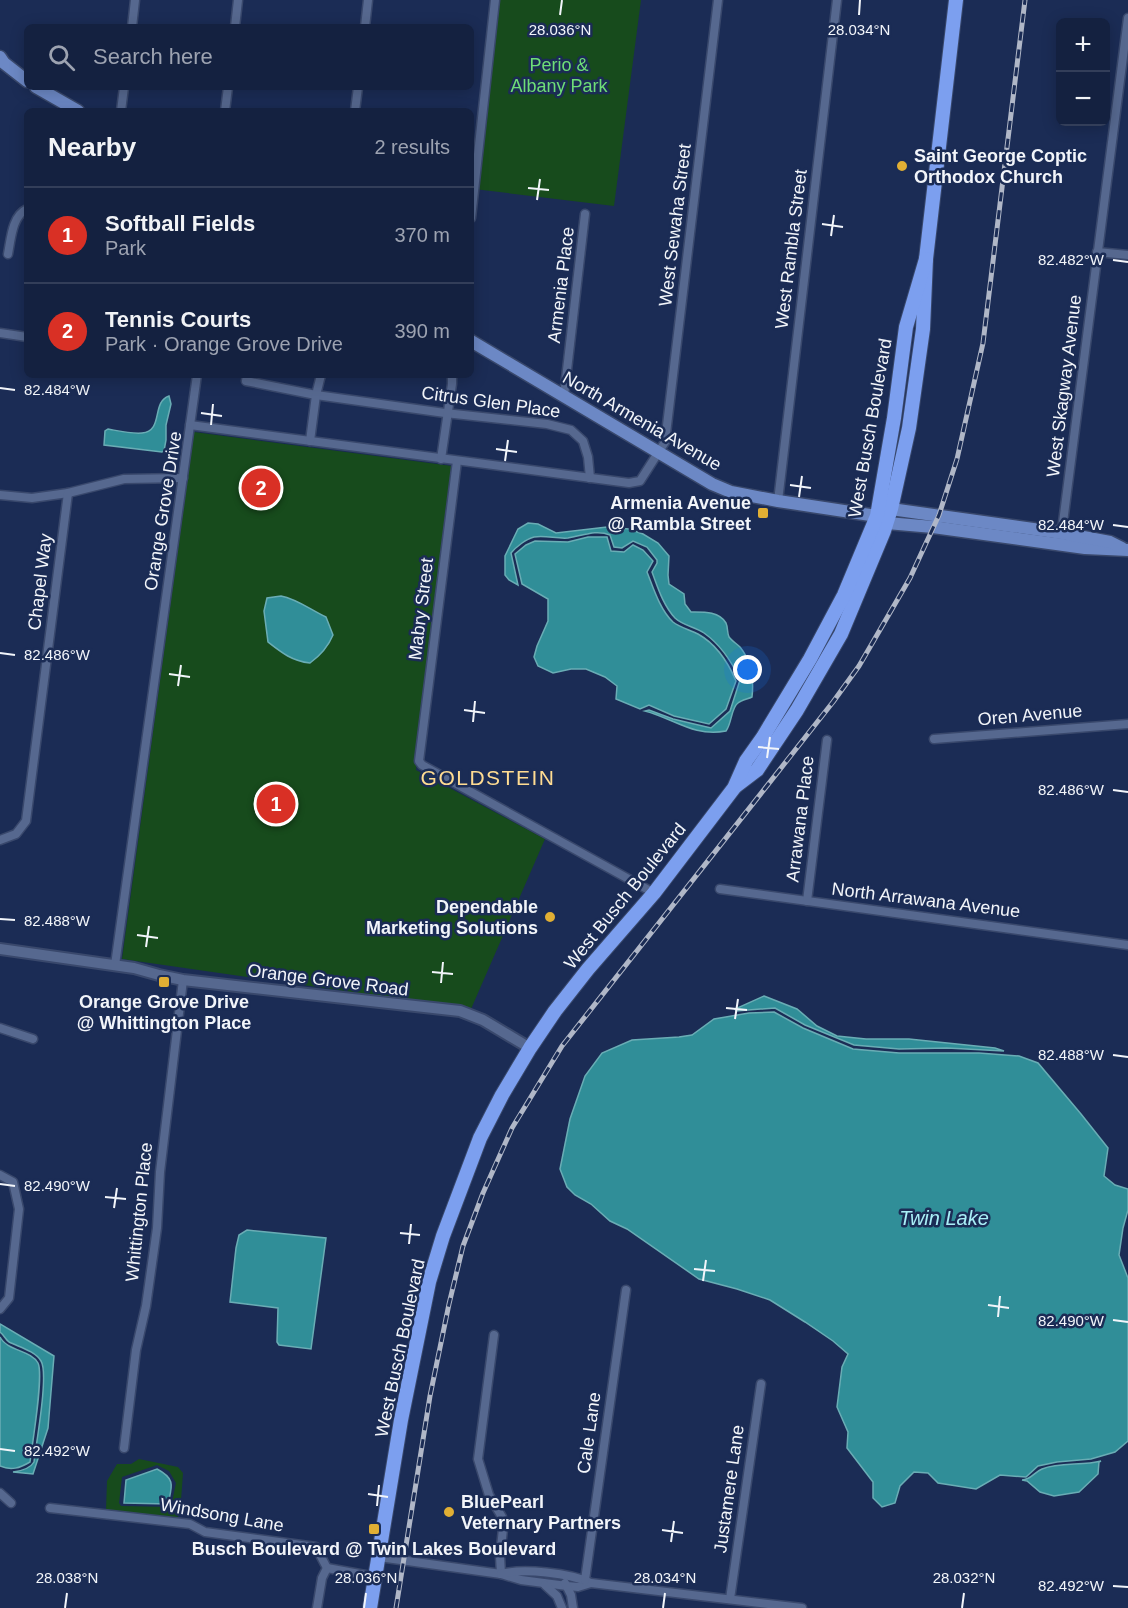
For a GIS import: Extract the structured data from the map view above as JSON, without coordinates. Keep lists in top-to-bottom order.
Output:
{
  "streets": {
    "main road": ["North Armenia Avenue", "West Busch Boulevard"],
    "street": [
      "West Sewaha Street",
      "West Rambla Street",
      "Armenia Place",
      "West Skagway Avenue",
      "Citrus Glen Place",
      "Orange Grove Drive",
      "Chapel Way",
      "Mabry Street",
      "Oren Avenue",
      "Arrawana Place",
      "North Arrawana Avenue",
      "Orange Grove Road",
      "Whittington Place",
      "Cale Lane",
      "Justamere Lane",
      "Windsong Lane"
    ]
  },
  "crossings": [
    ["West Sewaha Street", "North Armenia Avenue"],
    ["West Sewaha Street", "Orange Grove Drive"],
    ["West Rambla Street", "North Armenia Avenue"],
    ["Armenia Place", "North Armenia Avenue"],
    ["West Skagway Avenue", "North Armenia Avenue"],
    ["Citrus Glen Place", "Orange Grove Drive"],
    ["North Armenia Avenue", "West Busch Boulevard"],
    ["North Armenia Avenue", "Orange Grove Drive"],
    ["West Busch Boulevard", "Mabry Street"],
    ["West Busch Boulevard", "Orange Grove Road"],
    ["Orange Grove Drive", "Mabry Street"],
    ["Orange Grove Drive", "Orange Grove Road"],
    ["Arrawana Place", "North Arrawana Avenue"],
    ["Orange Grove Road", "Whittington Place"]
  ],
  "districts": ["GOLDSTEIN"],
  "water": ["Twin Lake"],
  "parks": ["Perio & Albany Park"],
  "places": {
    "other": ["Saint George Coptic Orthodox Church", "Dependable Marketing Solutions", "BluePearl Veternary Partners"],
    "transit": ["Armenia Avenue @ Rambla Street", "Orange Grove Drive @ Whittington Place", "Busch Boulevard @ Twin Lakes Boulevard"]
  },
  "page": {
    "map_buttons": ["+", "−"],
    "search": "Search here",
    "heading": ["Nearby", "2 results"],
    "list": [
      {
        "mark": "1",
        "name": "Softball Fields",
        "note": "Park",
        "value": "370 m"
      },
      {
        "mark": "2",
        "name": "Tennis Courts",
        "note": "Park · Orange Grove Drive",
        "value": "390 m"
      }
    ],
    "pins": ["2", "1"]
  },
  "coordinates": [
    "28.036°N",
    "28.034°N",
    "82.482°W",
    "82.484°W",
    "82.486°W",
    "82.488°W",
    "82.490°W",
    "82.492°W",
    "28.038°N",
    "28.032°N"
  ]
}
